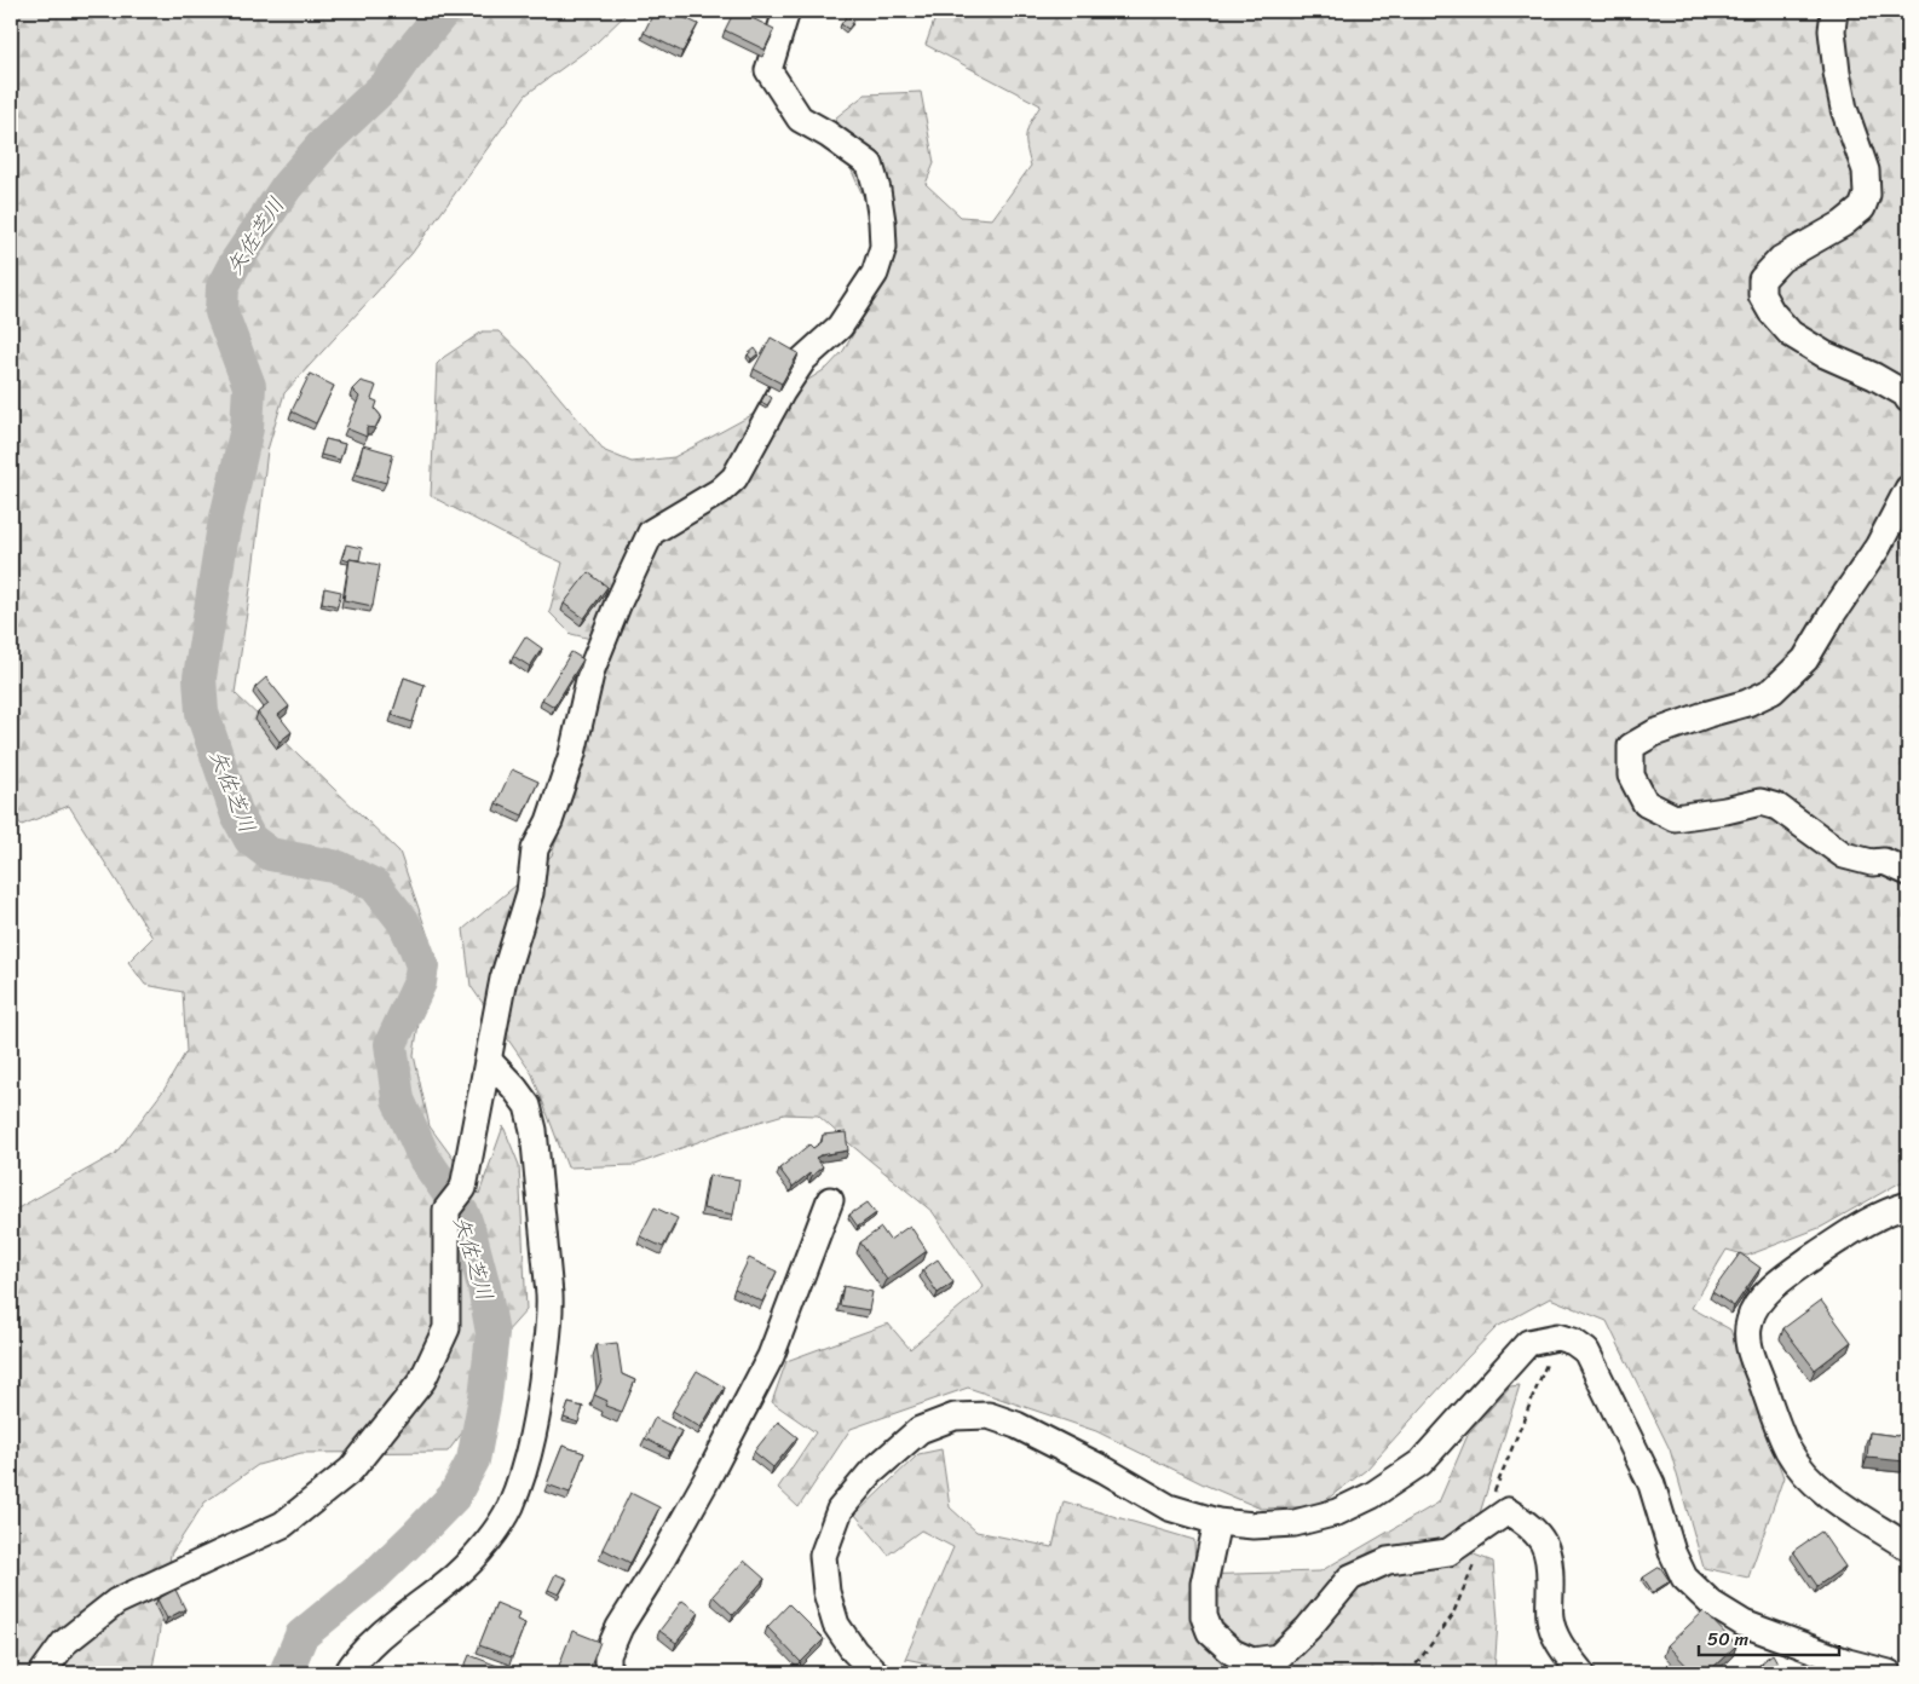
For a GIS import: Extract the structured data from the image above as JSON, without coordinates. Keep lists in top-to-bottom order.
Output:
{
  "water": ["矢佐芝川"],
  "scale_bar": "50 m"
}
